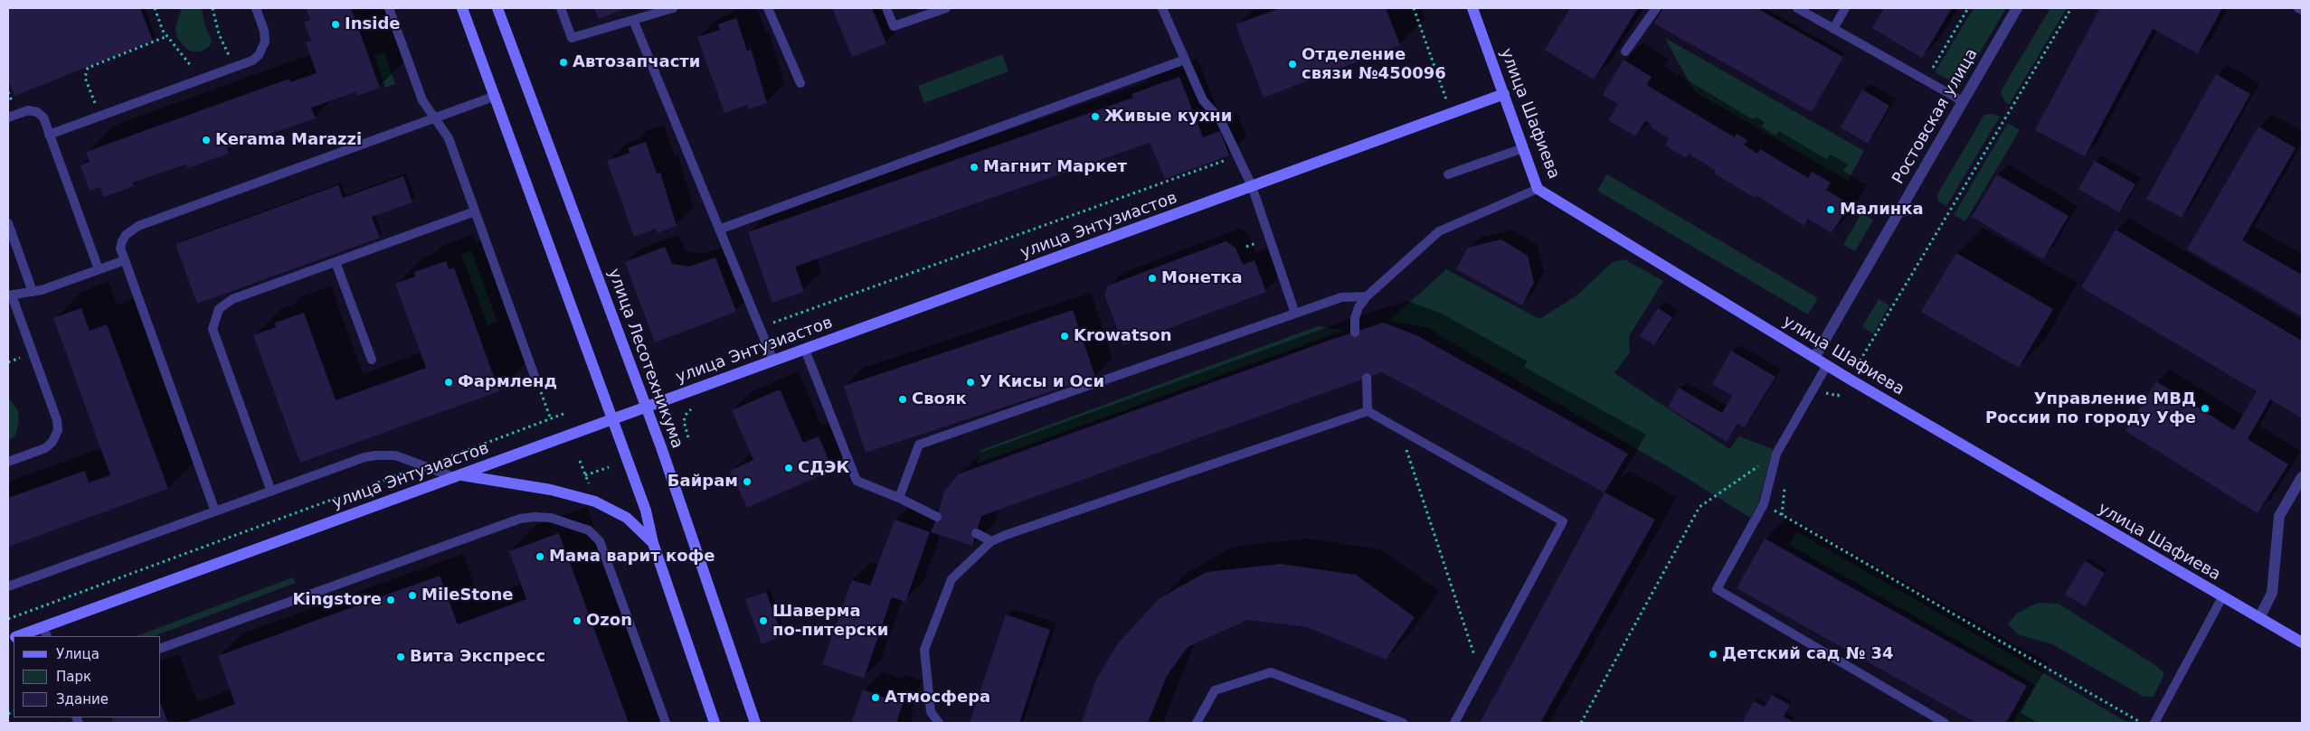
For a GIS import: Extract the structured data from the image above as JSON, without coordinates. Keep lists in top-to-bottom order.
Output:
{
  "streets": {
    "main road": ["улица Шафиева", "улица Энтузиастов", "улица Лесотехникума"],
    "street": ["Ростовская улица"]
  },
  "crossings": [
    ["улица Шафиева", "Ростовская улица"],
    ["улица Шафиева", "улица Энтузиастов"],
    ["улица Энтузиастов", "улица Лесотехникума"]
  ],
  "places": [
    "Inside",
    "Автозапчасти",
    "Отделение связи №450096",
    "Живые кухни",
    "Kerama Marazzi",
    "Магнит Маркет",
    "Малинка",
    "Монетка",
    "Krowatson",
    "Фармленд",
    "У Кисы и Оси",
    "Свояк",
    "Управление МВД России по городу Уфе",
    "СДЭК",
    "Байрам",
    "Мама варит кофе",
    "MileStone",
    "Kingstore",
    "Ozon",
    "Шаверма по-питерски",
    "Детский сад № 34",
    "Вита Экспресс",
    "Атмосфера"
  ],
  "legend": ["Улица", "Парк", "Здание"]
}
